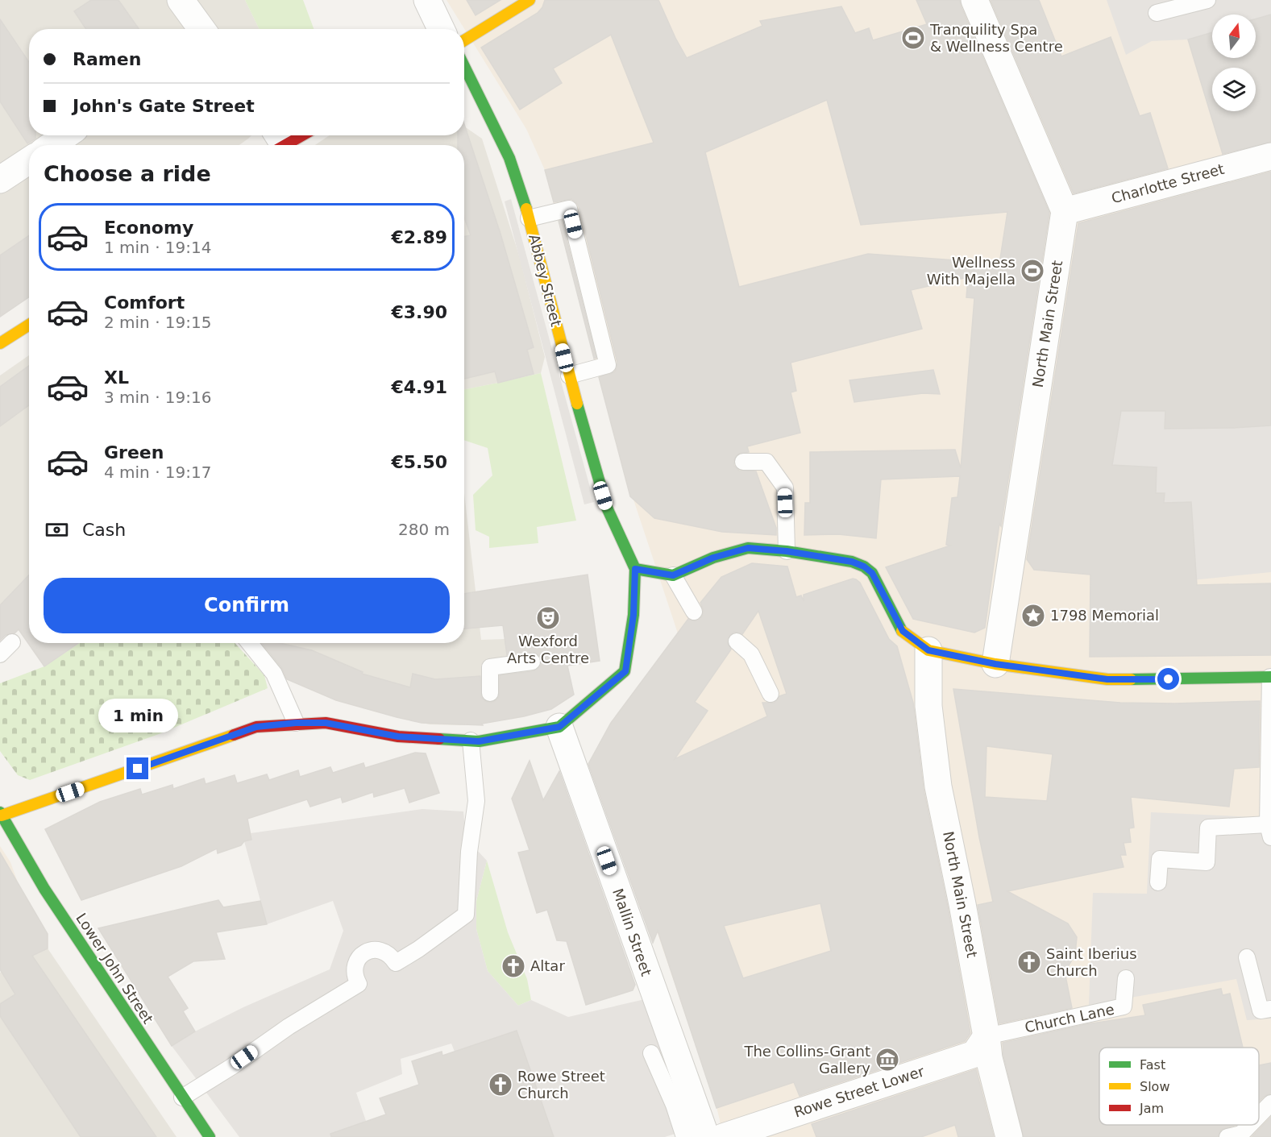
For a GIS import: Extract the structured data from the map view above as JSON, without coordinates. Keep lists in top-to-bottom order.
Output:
{
  "streets": {
    "street": [
      "Charlotte Street",
      "Abbey Street",
      "North Main Street",
      "Mallin Street",
      "Lower John Street",
      "Rowe Street Lower"
    ],
    "lane": ["Church Lane"]
  },
  "crossings": [
    ["Charlotte Street", "North Main Street"],
    ["North Main Street", "Church Lane"],
    ["North Main Street", "Rowe Street Lower"],
    ["Church Lane", "Rowe Street Lower"]
  ],
  "places": {
    "sports": ["Tranquility Spa & Wellness Centre", "Wellness With Majella"],
    "place": ["1798 Memorial"],
    "theatre": ["Wexford Arts Centre"],
    "church": ["Saint Iberius Church", "Altar", "Rowe Street Church"],
    "museum": ["The Collins-Grant Gallery"]
  },
  "legend": ["Fast", "Slow", "Jam"],
  "north": "top",
  "page": {
    "banner": ["Ramen", "John's Gate Street"],
    "heading": "Choose a ride",
    "list": [
      {
        "name": "Economy",
        "note": "1 min · 19:14",
        "value": "€2.89"
      },
      {
        "name": "Comfort",
        "note": "2 min · 19:15",
        "value": "€3.90"
      },
      {
        "name": "XL",
        "note": "3 min · 19:16",
        "value": "€4.91"
      },
      {
        "name": "Green",
        "note": "4 min · 19:17",
        "value": "€5.50"
      }
    ],
    "pay": ["Cash", "280 m"],
    "buttons": "Confirm",
    "bubble": "1 min"
  }
}
